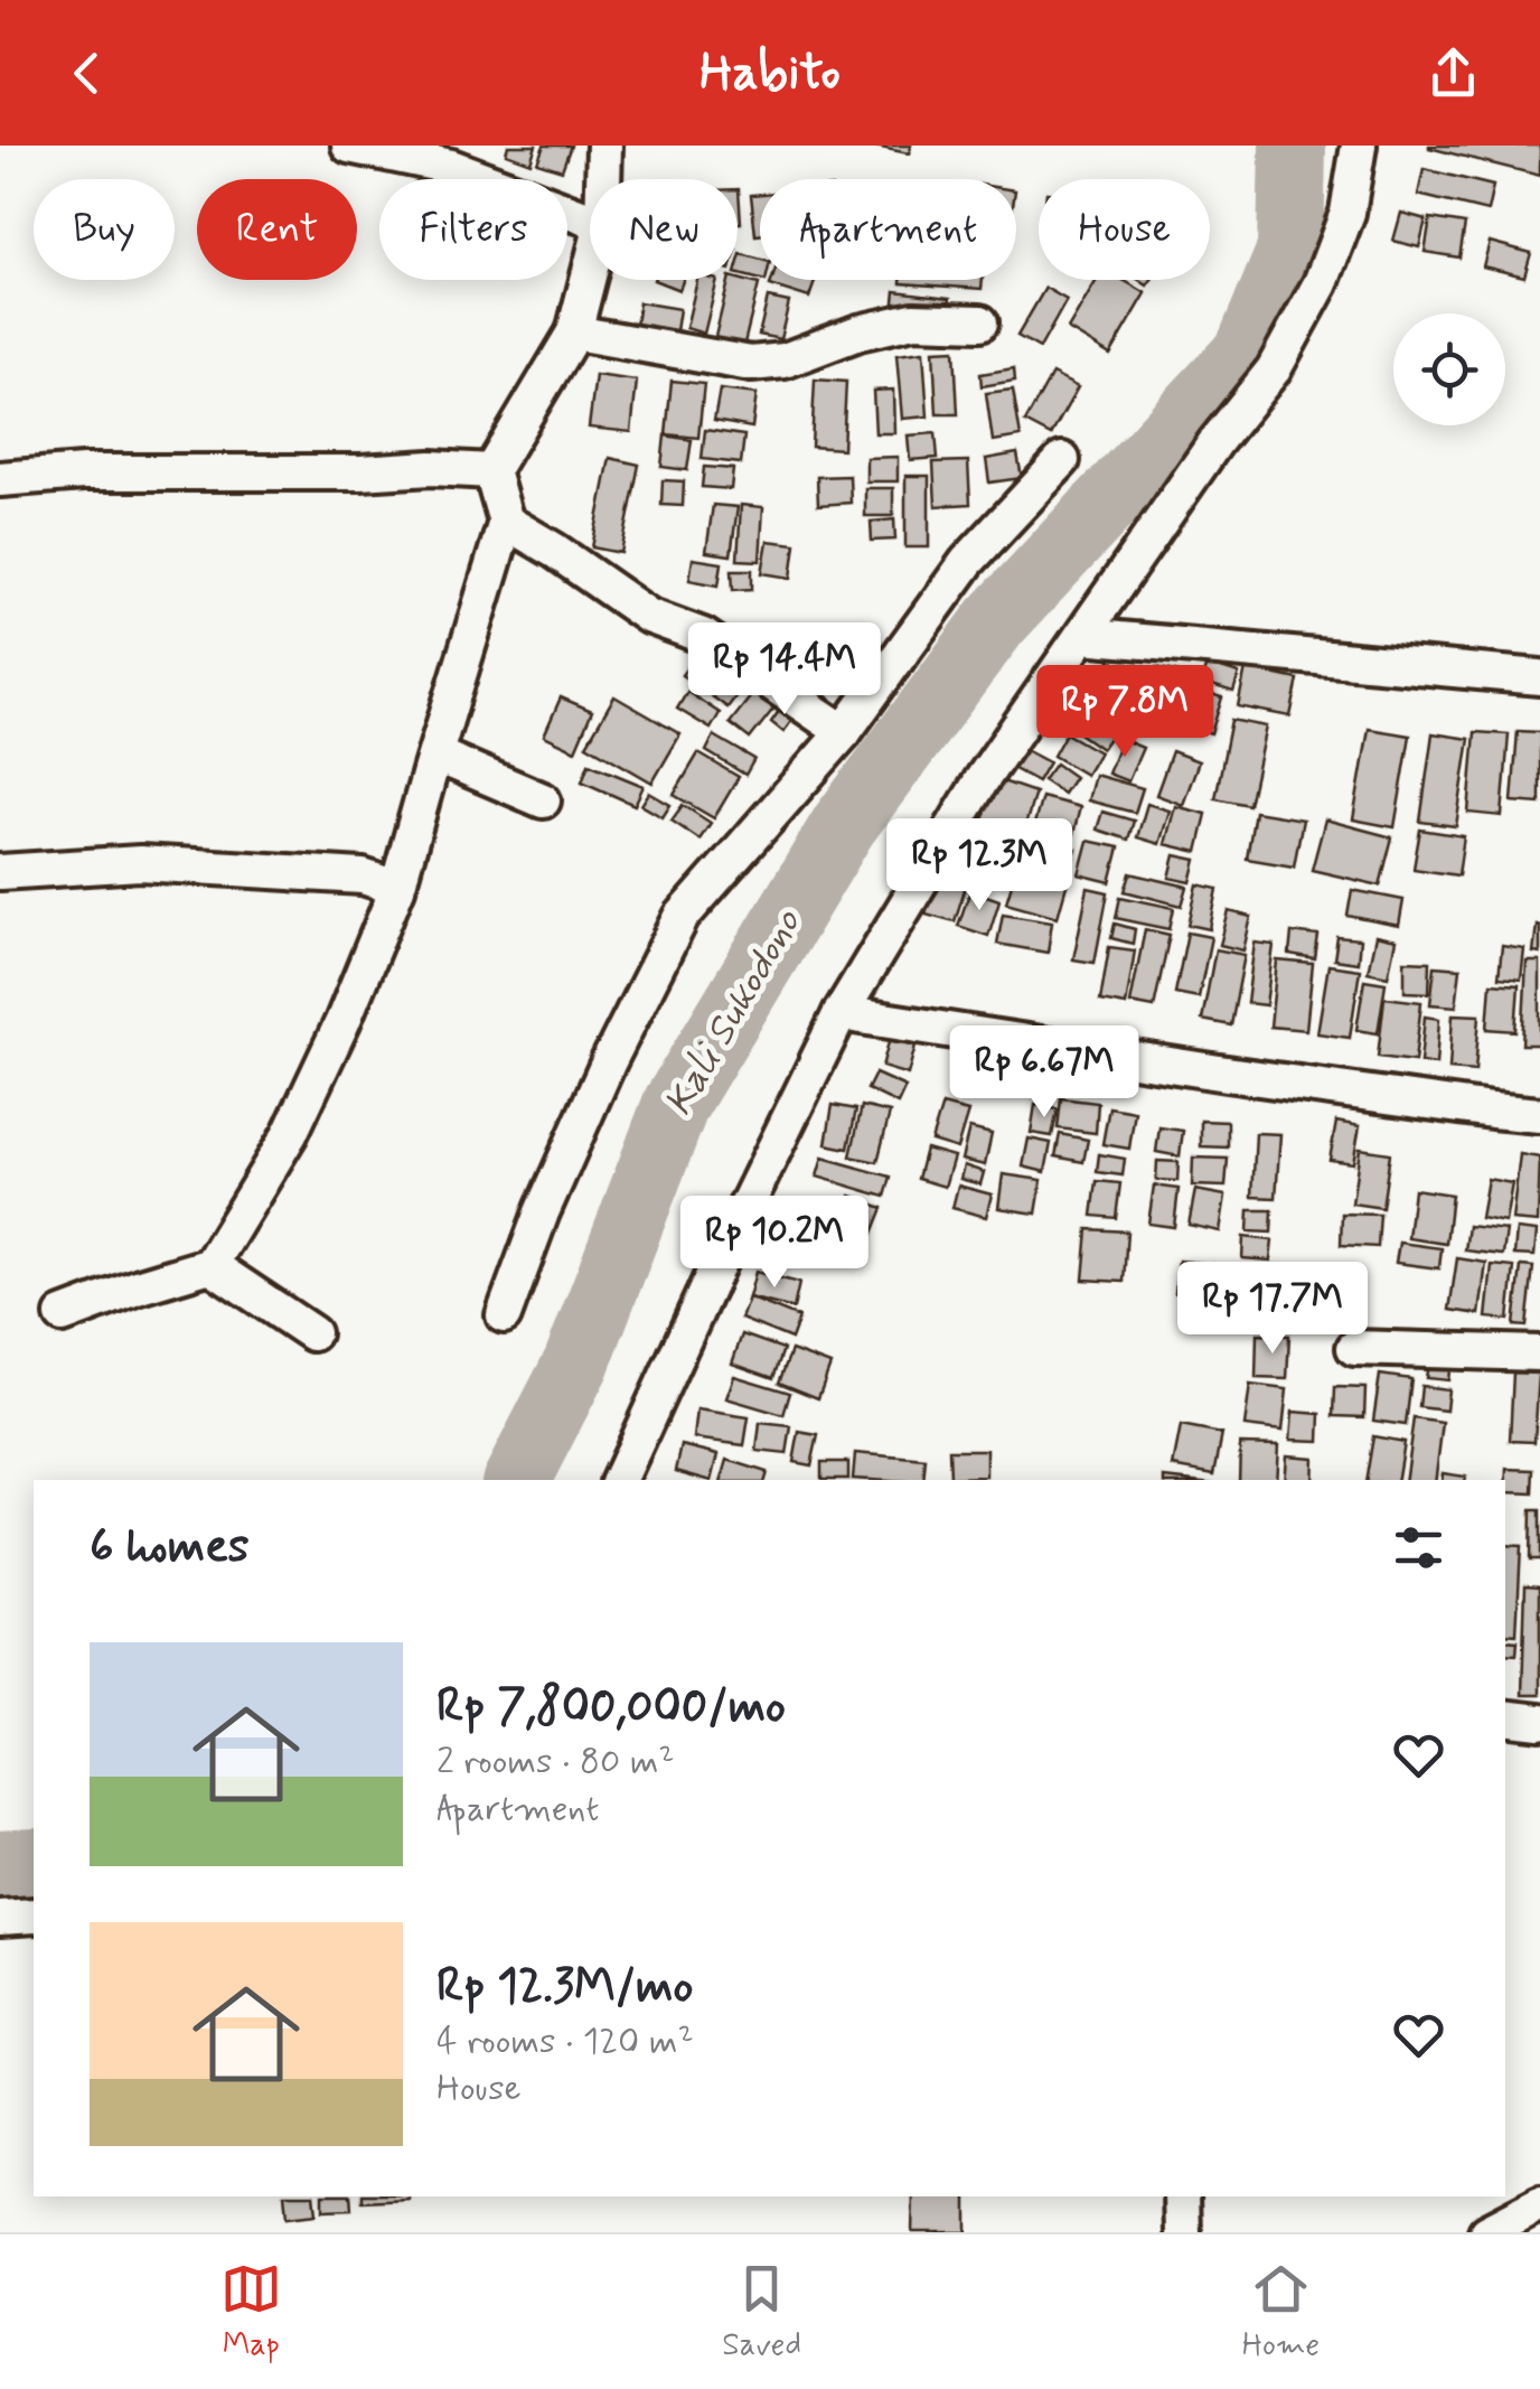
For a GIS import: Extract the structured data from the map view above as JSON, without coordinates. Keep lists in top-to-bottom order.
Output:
{
  "water": ["Kali Sukodono"],
  "page": {
    "header": "Habito",
    "chip": [
      "Buy",
      "Rent",
      "Filters",
      "New",
      "Apartment",
      "House"
    ],
    "price": [
      "Rp 14.4M",
      "Rp 7.8M",
      "Rp 12.3M",
      "Rp 6.67M",
      "Rp 10.2M",
      "Rp 17.7M"
    ],
    "heading": "6 homes",
    "list": [
      {
        "name": "Rp 7,800,000/mo",
        "note": "2 rooms · 80 m² · Apartment"
      },
      {
        "name": "Rp 12.3M/mo",
        "note": "4 rooms · 120 m² · House"
      }
    ],
    "tabs": ["Map", "Saved", "Home"]
  }
}
